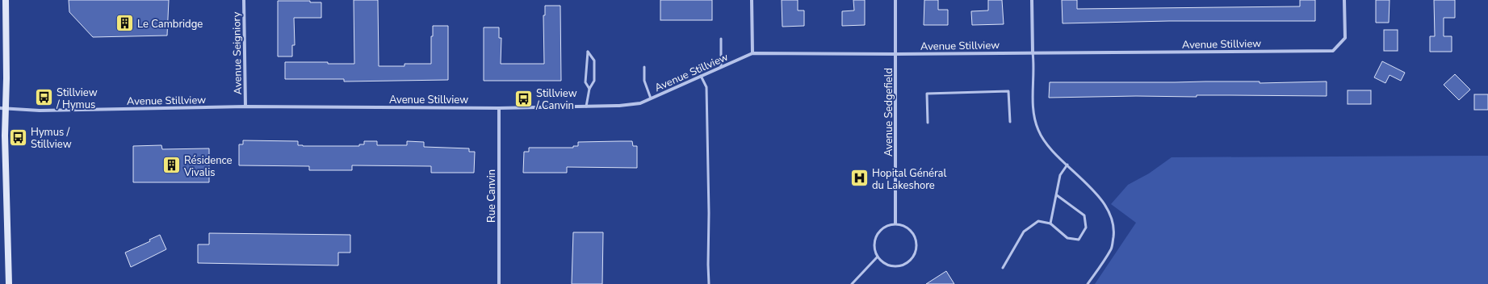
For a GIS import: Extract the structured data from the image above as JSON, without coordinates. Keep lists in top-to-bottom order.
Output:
{
  "streets": {
    "street": [
      "Avenue Stillview",
      "Avenue Seigniory",
      "Avenue Sedgefield",
      "Rue Canvin"
    ]
  },
  "crossings": [
    ["Avenue Stillview", "Avenue Seigniory"],
    ["Avenue Stillview", "Avenue Sedgefield"],
    ["Avenue Stillview", "Rue Canvin"]
  ],
  "places": {
    "building": ["Le Cambridge", "Résidence Vivalis"],
    "bus stop": ["Stillview / Hymus", "Stillview / Canvin", "Hymus / Stillview"],
    "hospital": ["Hopital Général du Lakeshore"]
  }
}
